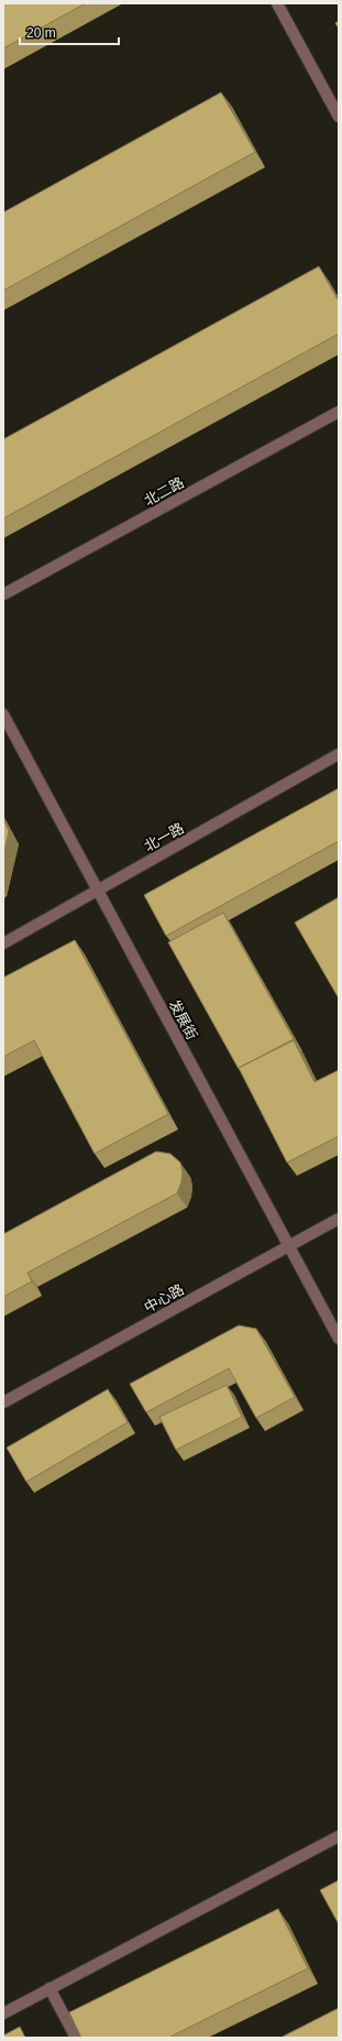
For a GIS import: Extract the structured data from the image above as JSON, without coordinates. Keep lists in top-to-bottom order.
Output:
{
  "streets": {
    "street": [
      "北二路",
      "北一路",
      "发展街",
      "中心路"
    ]
  },
  "crossings": [
    ["北一路", "发展街"],
    ["发展街", "中心路"]
  ],
  "scale_bar": "20 m"
}
